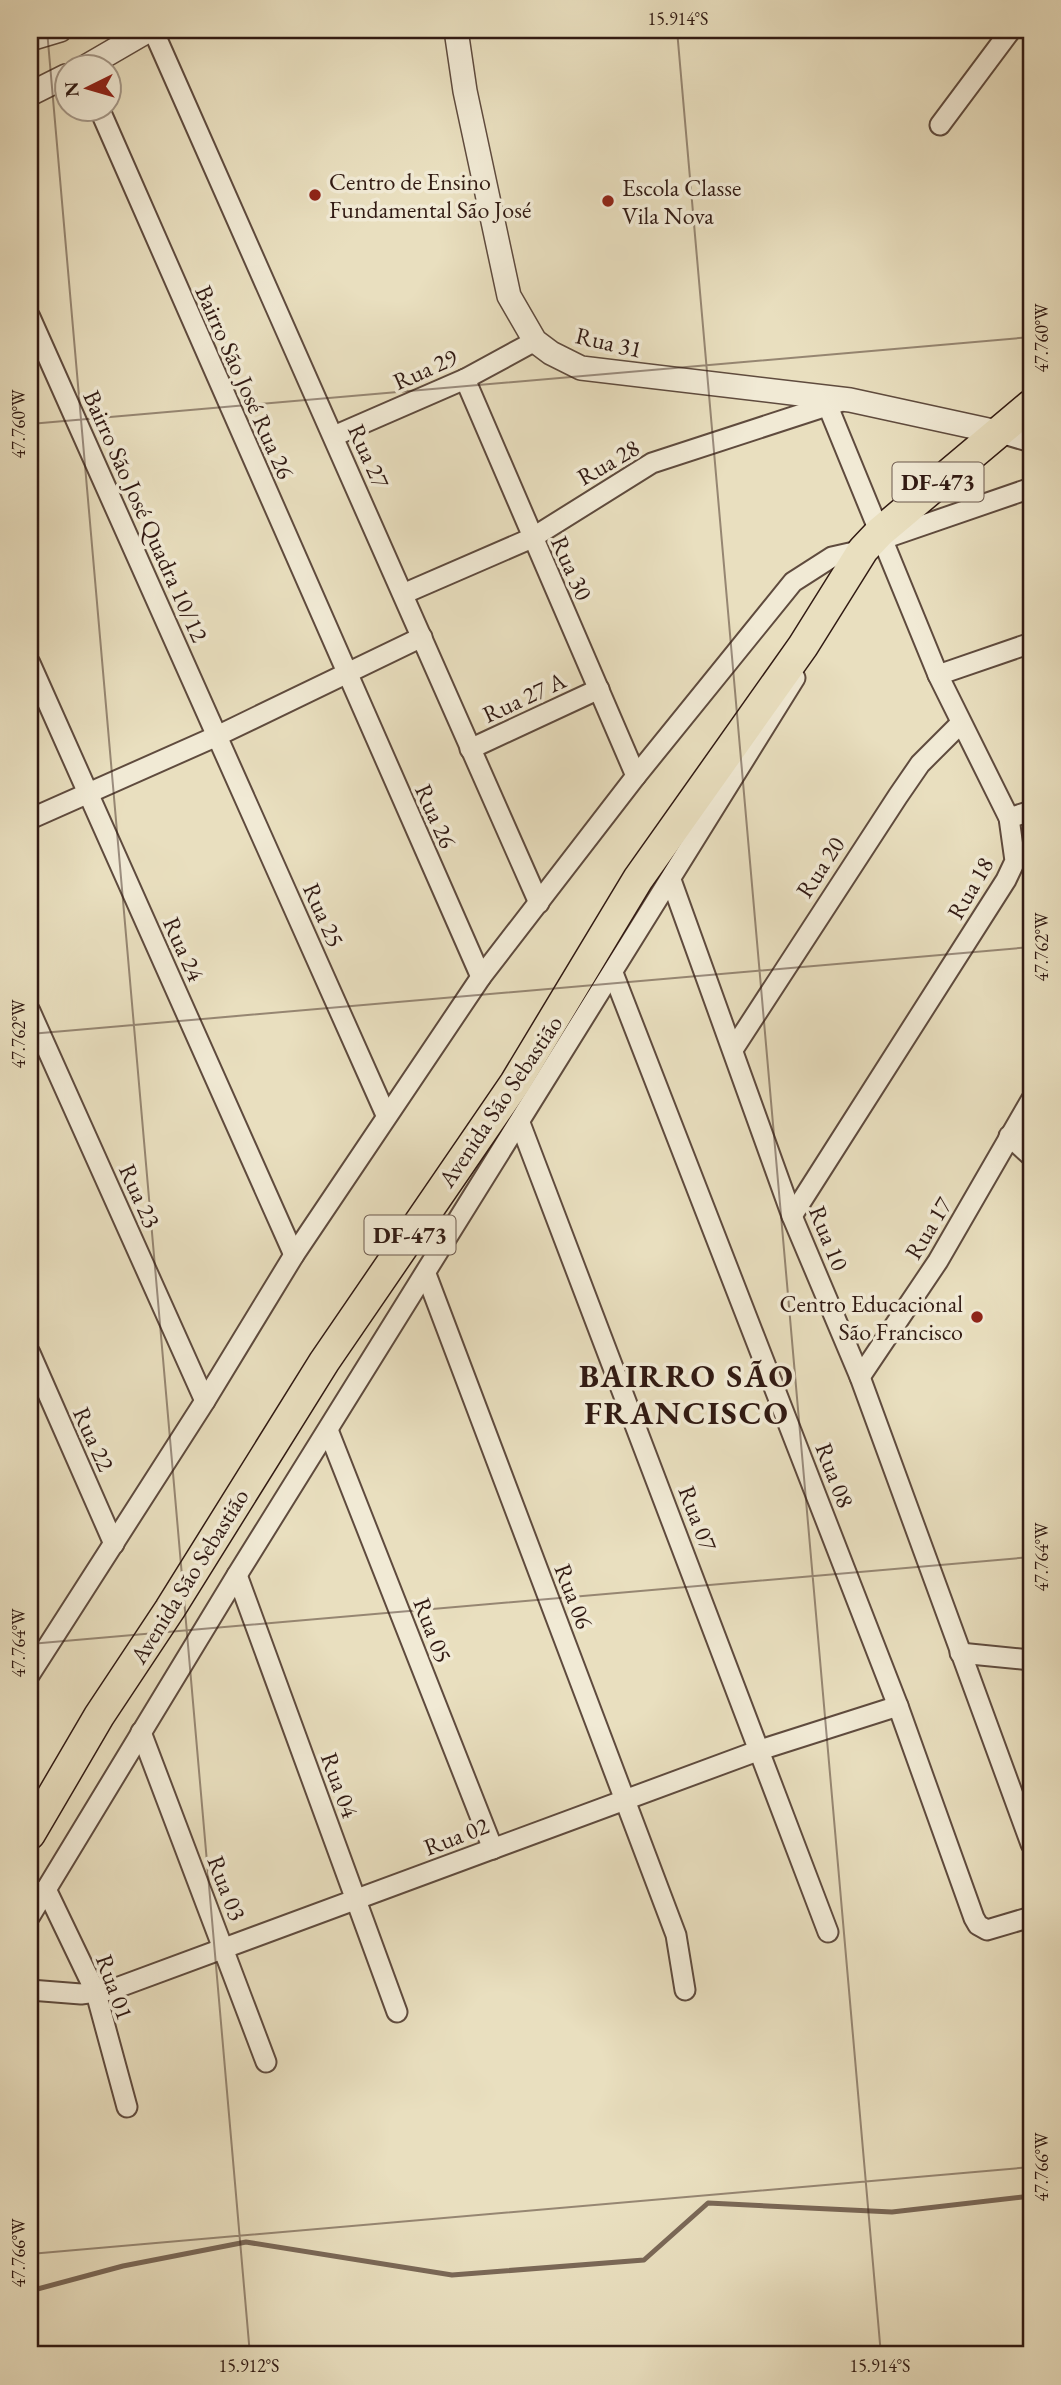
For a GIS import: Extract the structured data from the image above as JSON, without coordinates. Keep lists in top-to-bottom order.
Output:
{
  "streets": {
    "main road": ["DF-473", "Avenida São Sebastião"],
    "street": [
      "Rua 31",
      "Rua 29",
      "Bairro São José Rua 26",
      "Rua 27",
      "Rua 28",
      "Bairro São José Quadra 10/12",
      "Rua 30",
      "Rua 27 A",
      "Rua 26",
      "Rua 20",
      "Rua 18",
      "Rua 25",
      "Rua 24",
      "Rua 23",
      "Rua 17",
      "Rua 10",
      "Rua 22",
      "Rua 08",
      "Rua 07",
      "Rua 06",
      "Rua 05",
      "Rua 04",
      "Rua 02",
      "Rua 03",
      "Rua 01"
    ]
  },
  "crossings": [
    ["Rua 31", "Rua 29"],
    ["Rua 31", "Rua 28"],
    ["Rua 31", "Avenida São Sebastião"],
    ["Rua 29", "Rua 27"],
    ["Rua 29", "Rua 30"],
    ["Bairro São José Rua 26", "Rua 26"],
    ["Rua 27", "Rua 28"],
    ["Rua 27", "Rua 27 A"],
    ["Rua 27", "Avenida São Sebastião"],
    ["Rua 28", "Rua 30"],
    ["Rua 28", "Rua 18"],
    ["Bairro São José Quadra 10/12", "Rua 25"],
    ["Rua 30", "Rua 27 A"],
    ["Rua 30", "Avenida São Sebastião"],
    ["Rua 26", "Avenida São Sebastião"],
    ["Rua 20", "Rua 18"],
    ["Rua 20", "Rua 10"],
    ["Rua 18", "Avenida São Sebastião"],
    ["Rua 18", "Rua 10"],
    ["Rua 25", "Avenida São Sebastião"],
    ["Rua 24", "Avenida São Sebastião"],
    ["Avenida São Sebastião", "Rua 23"],
    ["Avenida São Sebastião", "Rua 22"],
    ["Rua 17", "Rua 10"],
    ["Rua 08", "Rua 02"],
    ["Rua 07", "Rua 02"],
    ["Rua 06", "Rua 02"],
    ["Rua 05", "Rua 02"],
    ["Rua 04", "Rua 02"],
    ["Rua 02", "Rua 03"],
    ["Rua 02", "Rua 01"]
  ],
  "districts": ["BAIRRO SÃO FRANCISCO"],
  "places": ["Centro de Ensino Fundamental São José", "Escola Classe Vila Nova", "Centro Educacional São Francisco"],
  "north": "left",
  "coordinates": [
    "15.914°S",
    "47.760°W",
    "47.762°W",
    "47.764°W",
    "47.766°W",
    "15.912°S"
  ]
}
